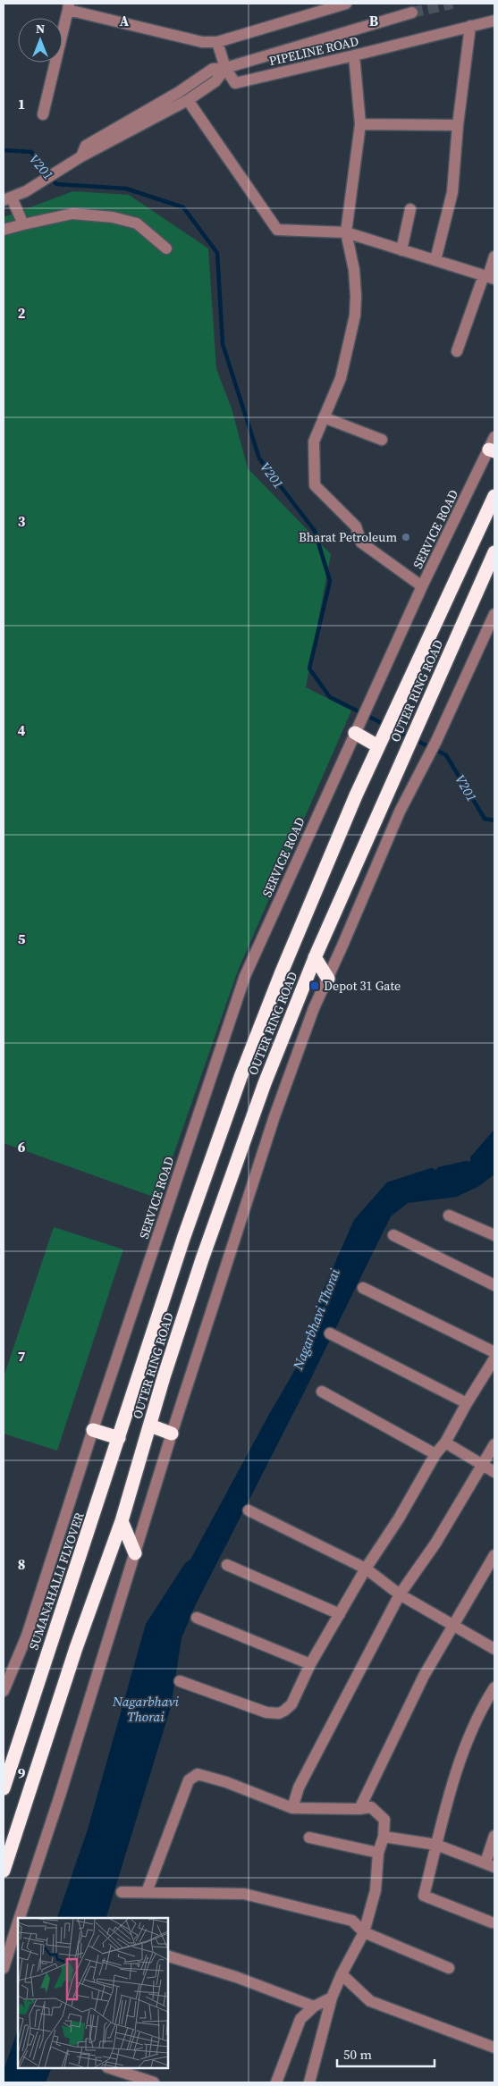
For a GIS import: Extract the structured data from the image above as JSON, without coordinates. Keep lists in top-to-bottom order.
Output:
{
  "streets": {
    "highway": ["OUTER RING ROAD", "SUMANAHALLI FLYOVER"],
    "street": ["PIPELINE ROAD", "SERVICE ROAD"]
  },
  "crossings": [
    ["OUTER RING ROAD", "SUMANAHALLI FLYOVER"]
  ],
  "water": ["V201", "Nagarbhavi Thorai"],
  "places": {
    "other": ["Bharat Petroleum"],
    "transit": ["Depot 31 Gate"]
  },
  "scale_bar": "50 m",
  "north": "top",
  "grid": {
    "columns": ["A", "B"],
    "rows": [
      "1",
      "2",
      "3",
      "4",
      "5",
      "6",
      "7",
      "8",
      "9"
    ]
  }
}
